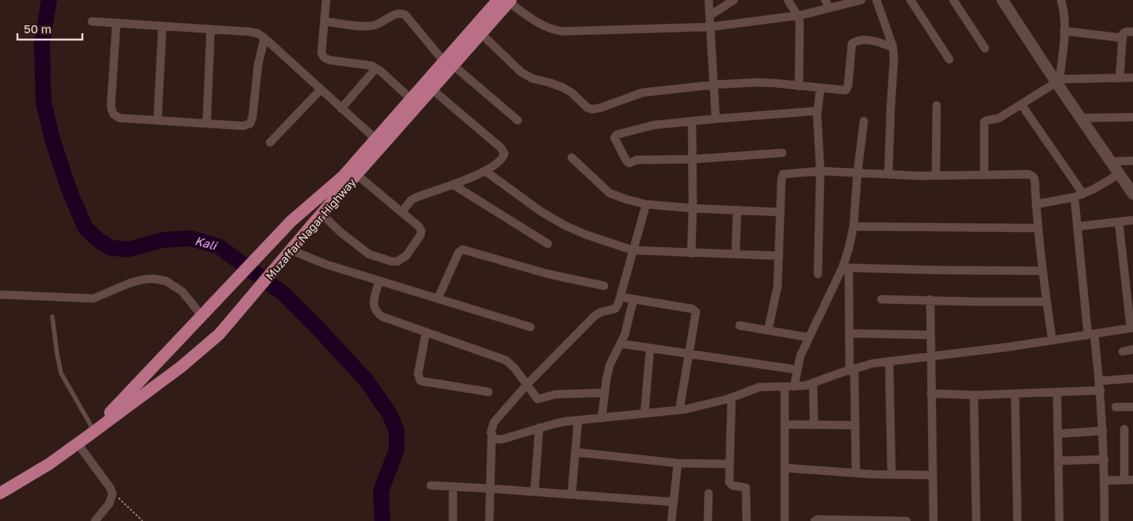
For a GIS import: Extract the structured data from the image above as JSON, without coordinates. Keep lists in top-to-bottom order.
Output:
{
  "streets": {
    "main road": ["Muzaffar Nagar Highway"]
  },
  "water": ["Kali"],
  "scale_bar": "50 m"
}
